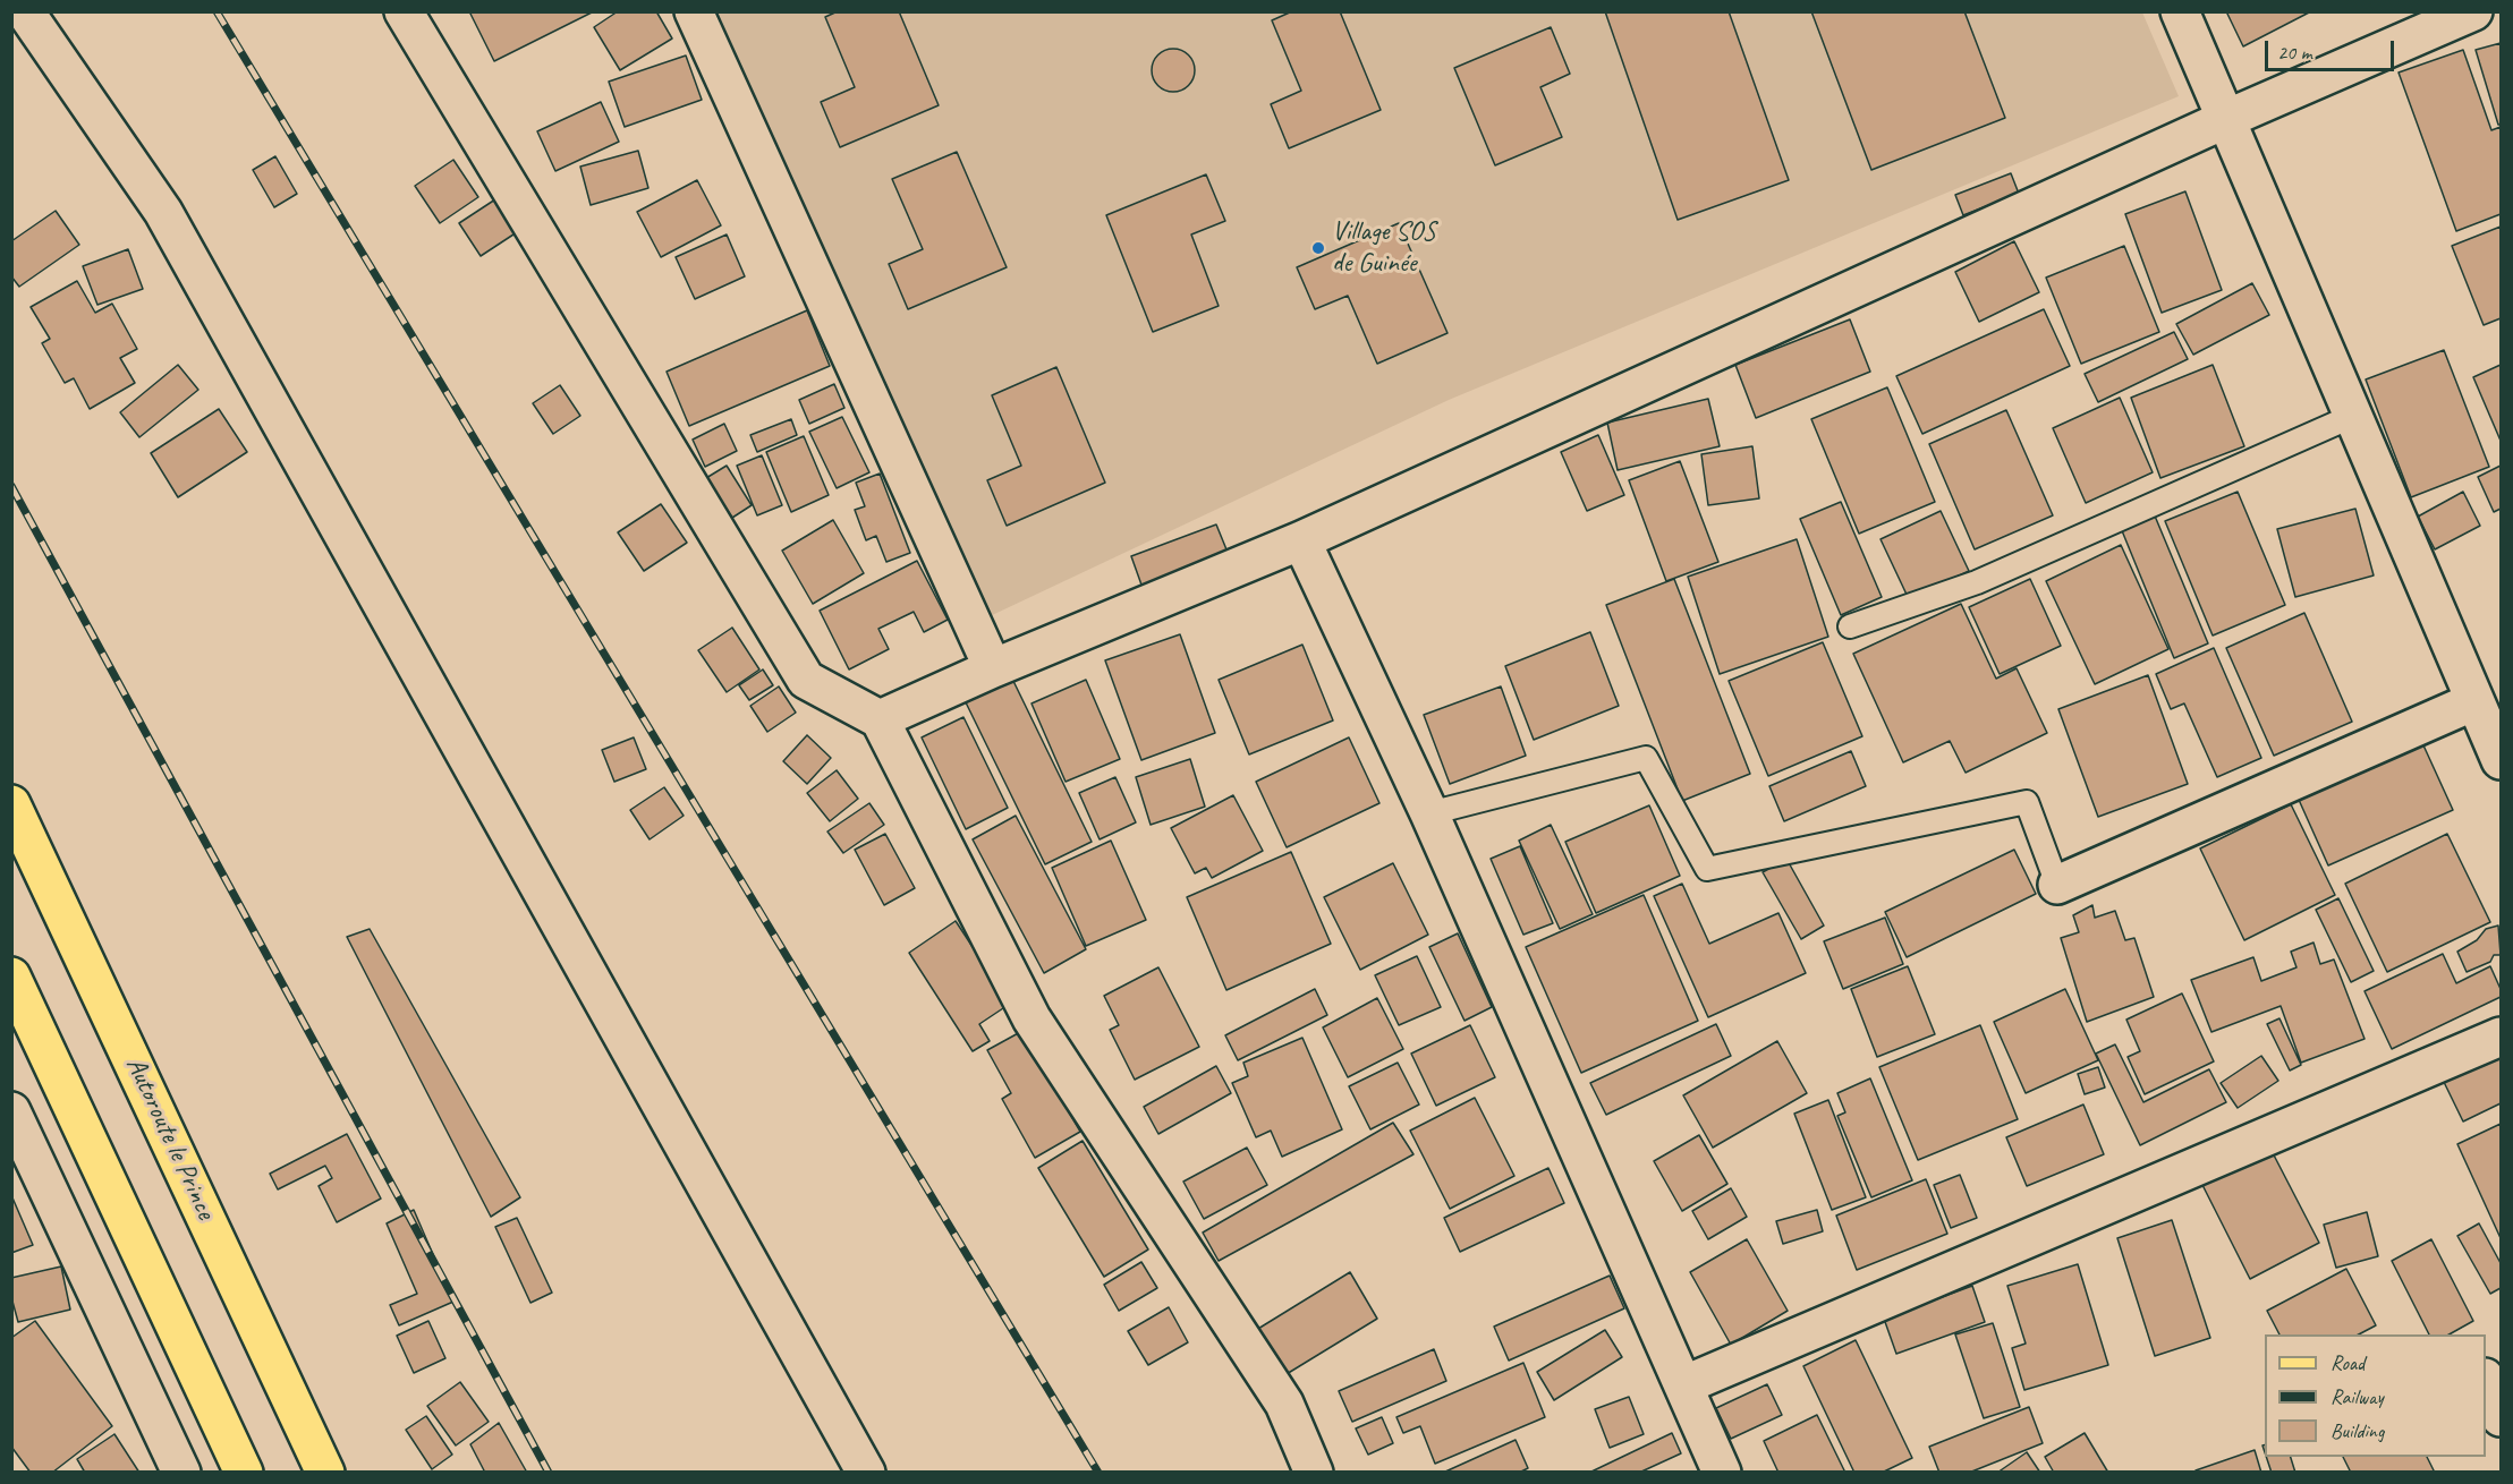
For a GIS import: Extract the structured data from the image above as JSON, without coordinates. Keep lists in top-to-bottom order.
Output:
{
  "streets": {
    "main road": ["Autoroute le Prince"]
  },
  "places": ["Village SOS de Guinée"],
  "legend": ["Road", "Railway", "Building"],
  "scale_bar": "20 m"
}
